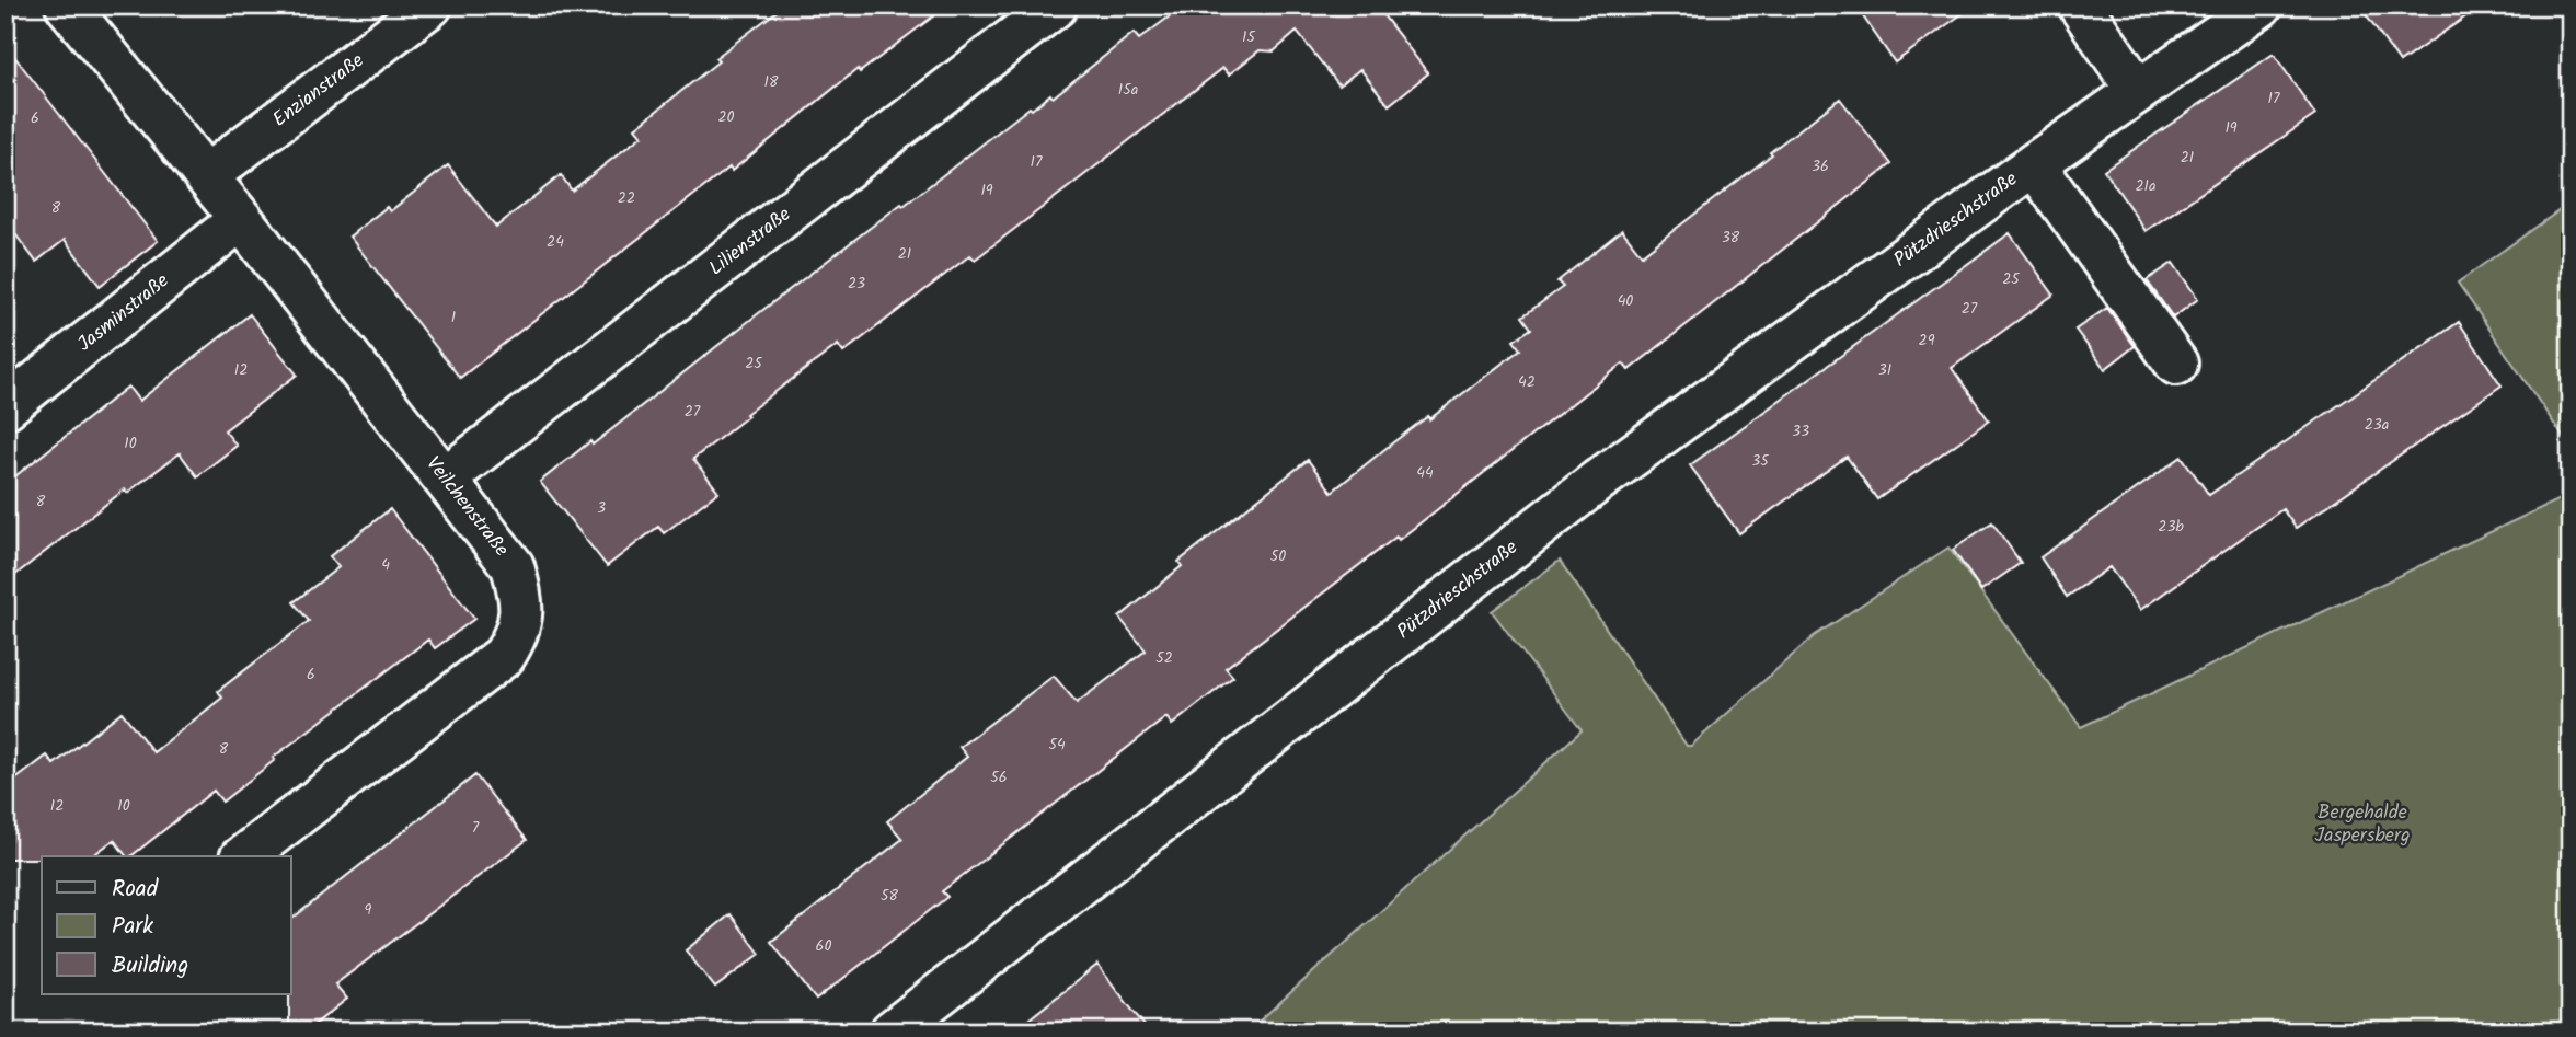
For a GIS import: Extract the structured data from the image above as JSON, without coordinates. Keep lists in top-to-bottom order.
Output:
{
  "streets": {
    "street": [
      "Enzianstraße",
      "Pützdrieschstraße",
      "Lilienstraße",
      "Jasminstraße",
      "Veilchenstraße"
    ]
  },
  "crossings": [
    ["Lilienstraße", "Veilchenstraße"],
    ["Jasminstraße", "Veilchenstraße"]
  ],
  "parks": ["Bergehalde Jaspersberg"],
  "house_numbers": [
    "15",
    "18",
    "15a",
    "17",
    "20",
    "6",
    "19",
    "21",
    "17",
    "36",
    "21a",
    "19",
    "22",
    "8",
    "38",
    "24",
    "21",
    "25",
    "23",
    "40",
    "27",
    "1",
    "29",
    "25",
    "12",
    "31",
    "42",
    "27",
    "23a",
    "33",
    "10",
    "35",
    "44",
    "8",
    "3",
    "23b",
    "50",
    "4",
    "52",
    "6",
    "54",
    "8",
    "56",
    "12",
    "10",
    "7",
    "58",
    "9",
    "60"
  ],
  "legend": ["Road", "Park", "Building"]
}
